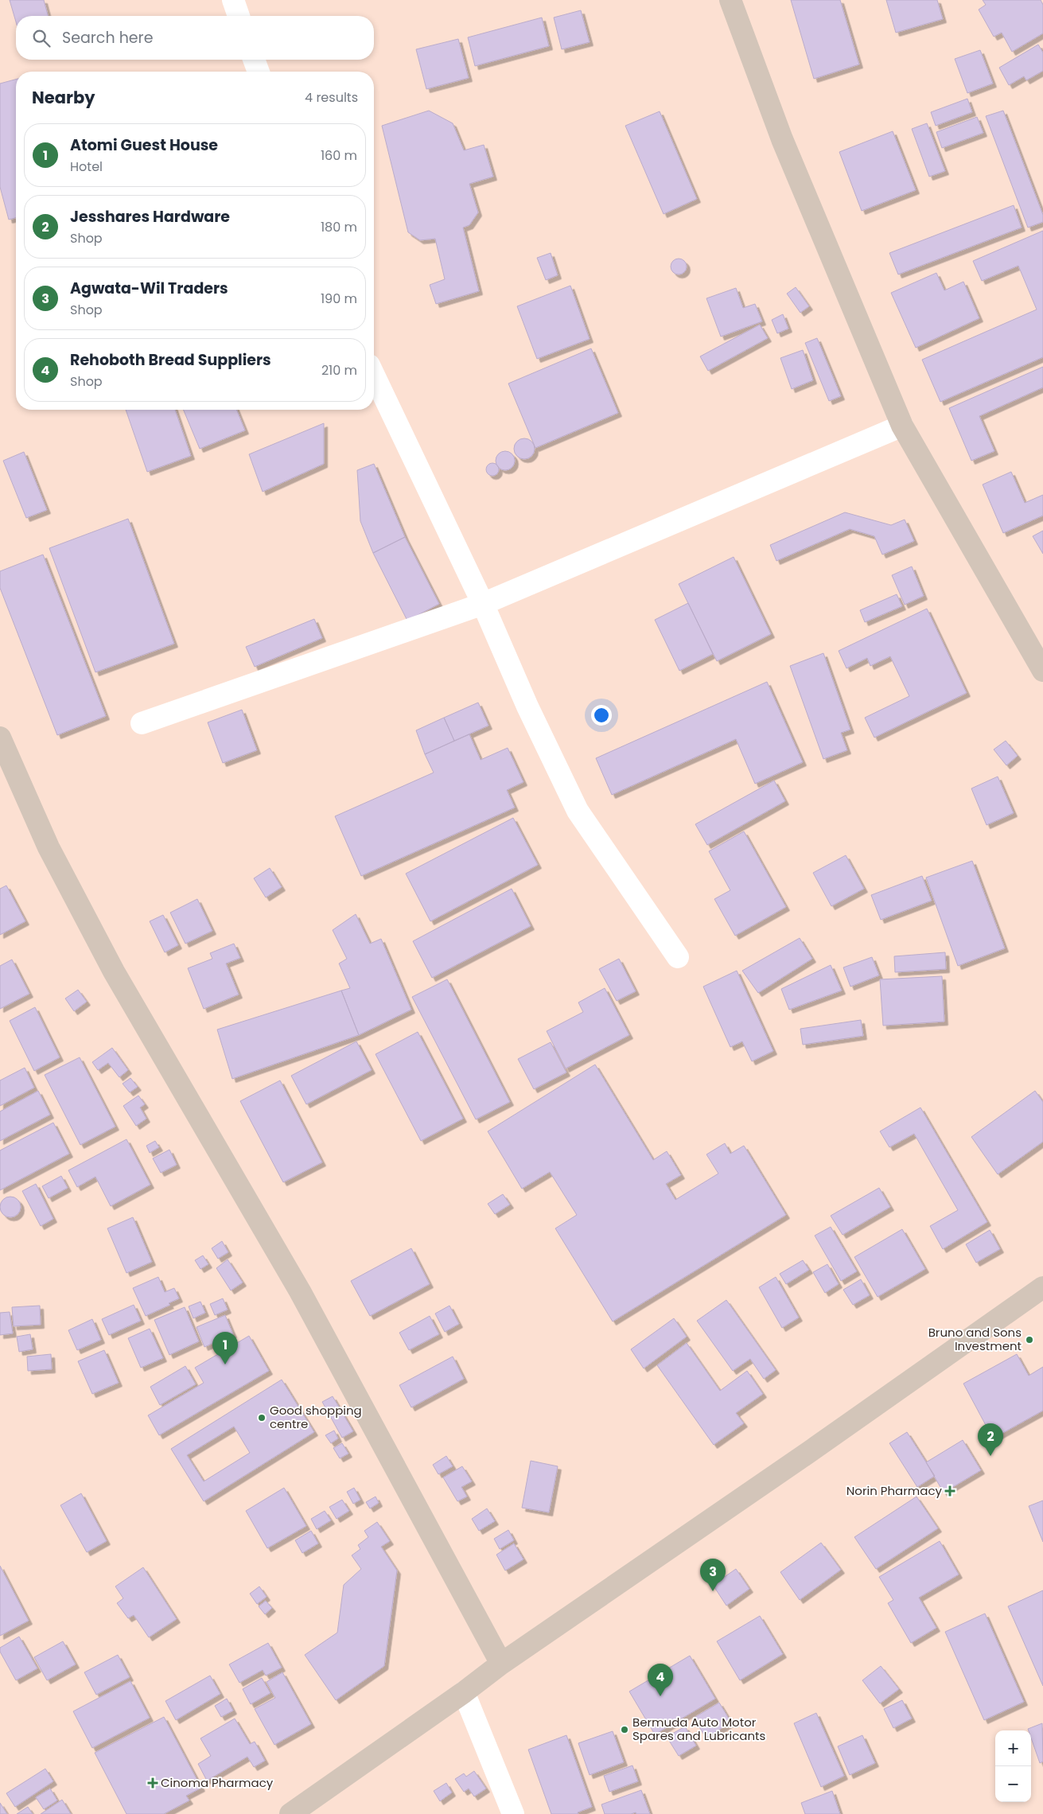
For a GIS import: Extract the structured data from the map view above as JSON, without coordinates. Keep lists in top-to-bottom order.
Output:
{
  "places": {
    "other": ["Bruno and Sons Investment", "Good shopping centre", "Bermuda Auto Motor Spares and Lubricants"],
    "health": ["Norin Pharmacy", "Cinoma Pharmacy"]
  },
  "page": {
    "search": "Search here",
    "heading": ["Nearby", "4 results"],
    "list": [
      {
        "mark": "1",
        "name": "Atomi Guest House",
        "note": "Hotel",
        "value": "160 m"
      },
      {
        "mark": "2",
        "name": "Jesshares Hardware",
        "note": "Shop",
        "value": "180 m"
      },
      {
        "mark": "3",
        "name": "Agwata-Wil Traders",
        "note": "Shop",
        "value": "190 m"
      },
      {
        "mark": "4",
        "name": "Rehoboth Bread Suppliers",
        "note": "Shop",
        "value": "210 m"
      }
    ],
    "pins": [
      "1",
      "2",
      "3",
      "4"
    ],
    "map_buttons": ["+", "−"]
  }
}
